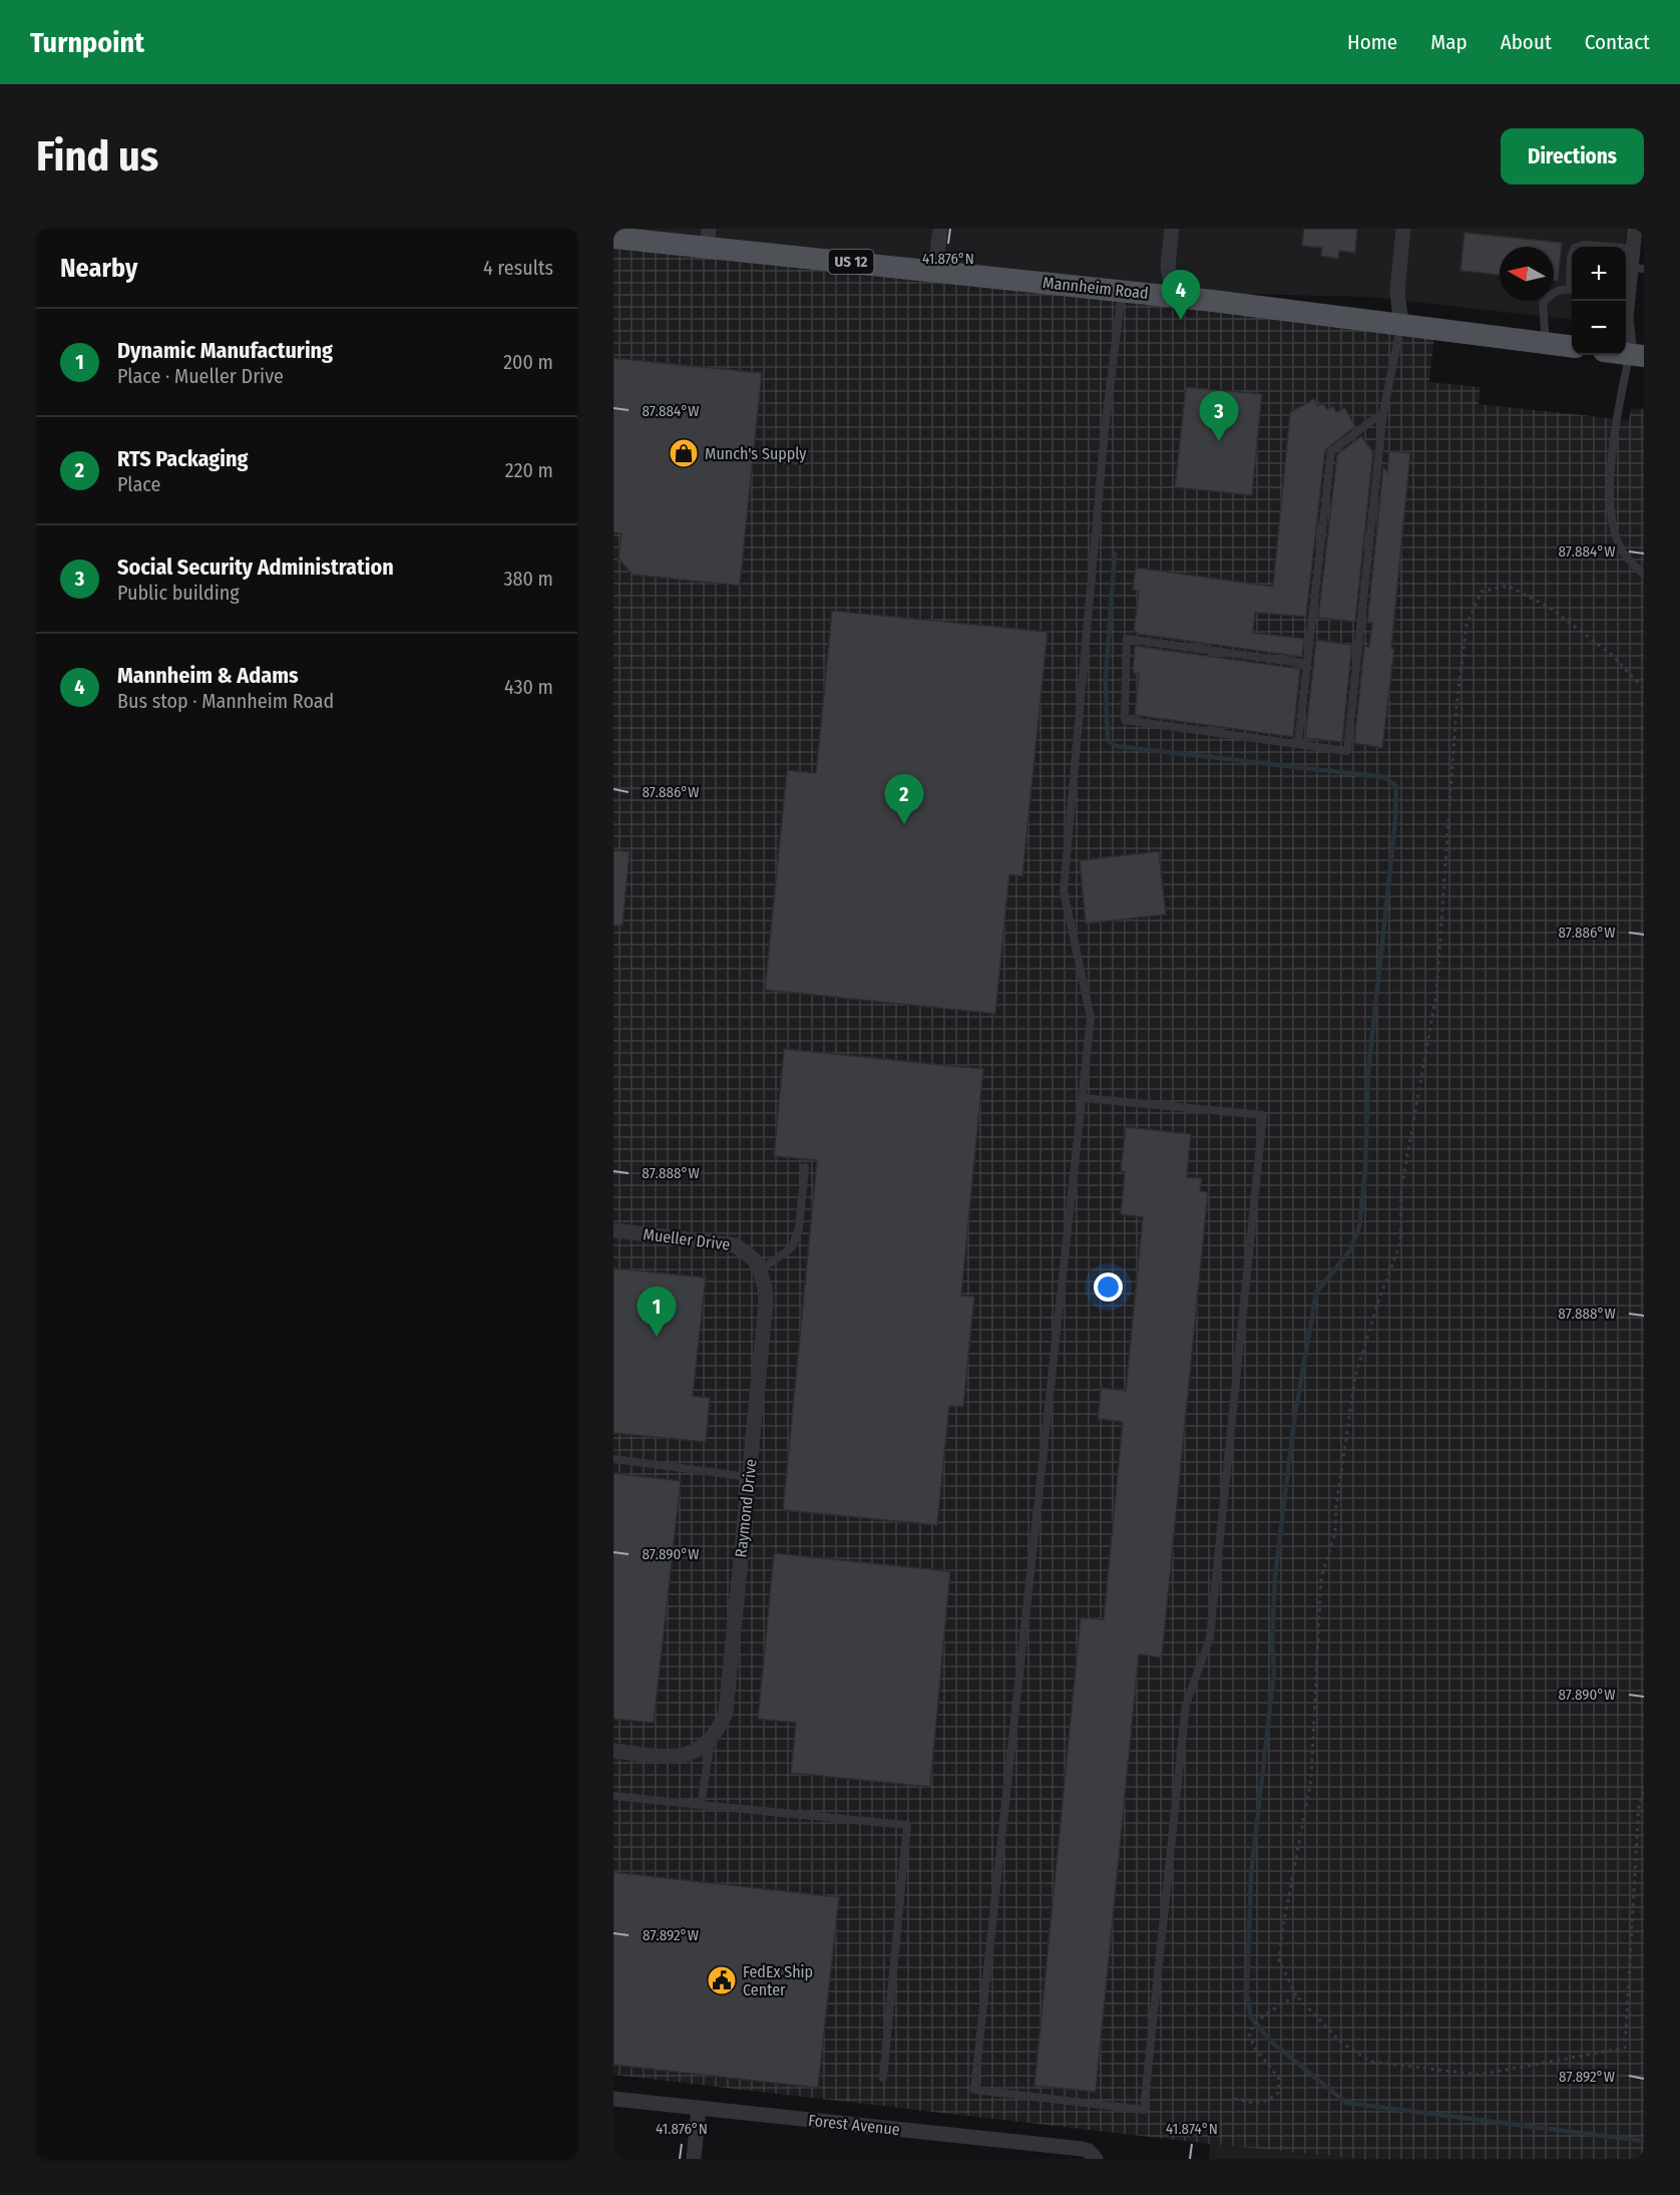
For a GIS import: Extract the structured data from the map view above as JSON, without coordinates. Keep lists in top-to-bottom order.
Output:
{
  "streets": {
    "main road": ["US 12", "Mannheim Road"],
    "street": ["Mueller Drive", "Raymond Drive", "Forest Avenue"]
  },
  "crossings": [
    ["Mueller Drive", "Raymond Drive"]
  ],
  "places": {
    "shop": ["Munch's Supply"],
    "public building": ["FedEx Ship Center"]
  },
  "north": "left",
  "page": {
    "header": "Turnpoint",
    "nav": [
      "Home",
      "Map",
      "About",
      "Contact"
    ],
    "buttons": "Directions",
    "title": "Find us",
    "heading": ["Nearby", "4 results"],
    "map_buttons": ["+", "−"],
    "pins": [
      "4",
      "3",
      "2",
      "1"
    ],
    "list": [
      {
        "mark": "1",
        "name": "Dynamic Manufacturing",
        "note": "Place · Mueller Drive",
        "value": "200 m"
      },
      {
        "mark": "2",
        "name": "RTS Packaging",
        "note": "Place",
        "value": "220 m"
      },
      {
        "mark": "3",
        "name": "Social Security Administration",
        "note": "Public building",
        "value": "380 m"
      },
      {
        "mark": "4",
        "name": "Mannheim & Adams",
        "note": "Bus stop · Mannheim Road",
        "value": "430 m"
      }
    ]
  },
  "coordinates": [
    "41.876°N",
    "87.884°W",
    "87.886°W",
    "87.888°W",
    "87.890°W",
    "87.892°W",
    "41.874°N"
  ]
}
